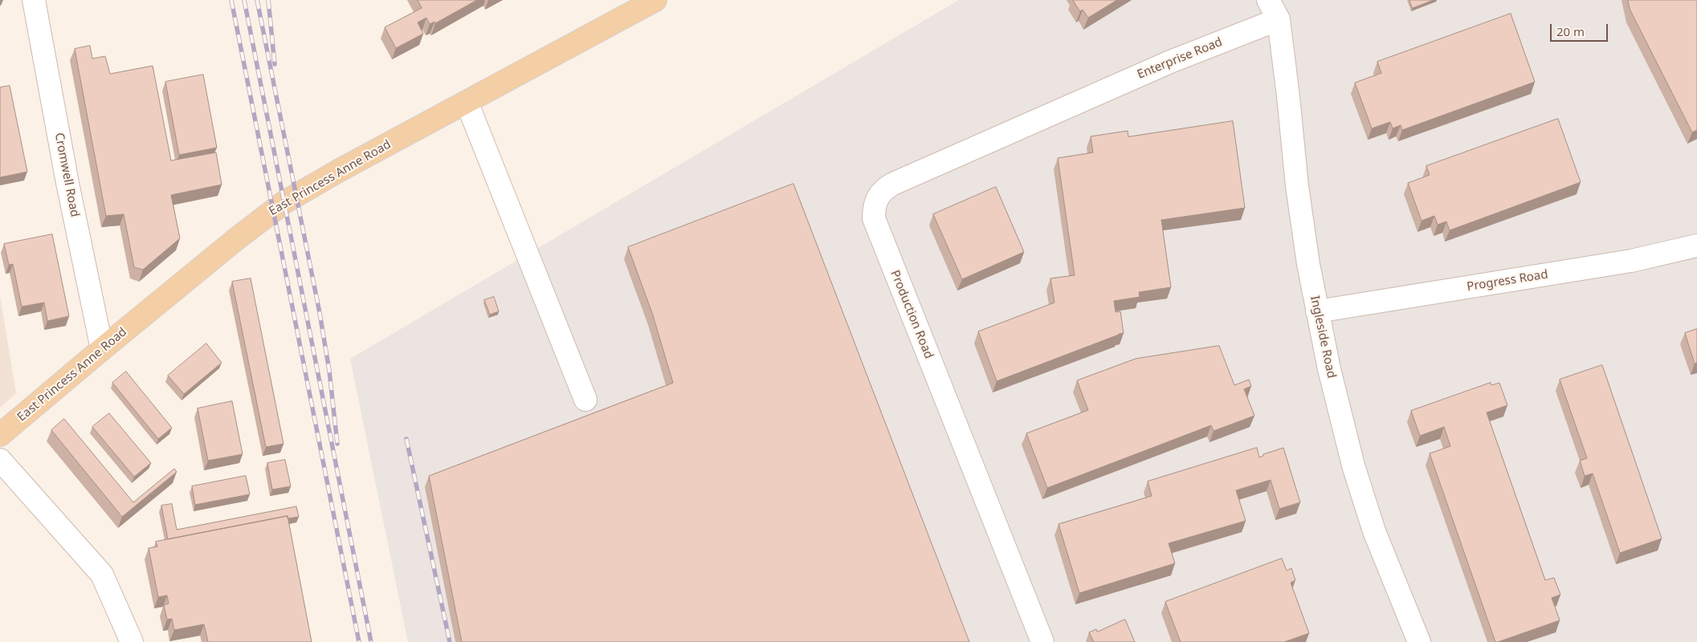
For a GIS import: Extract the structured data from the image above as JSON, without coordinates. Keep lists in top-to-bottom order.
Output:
{
  "streets": {
    "main road": ["East Princess Anne Road"],
    "street": [
      "Enterprise Road",
      "Cromwell Road",
      "Progress Road",
      "Production Road",
      "Ingleside Road"
    ]
  },
  "crossings": [
    ["Enterprise Road", "Production Road"],
    ["Enterprise Road", "Ingleside Road"],
    ["Cromwell Road", "East Princess Anne Road"],
    ["Progress Road", "Ingleside Road"]
  ],
  "scale_bar": "20 m"
}
